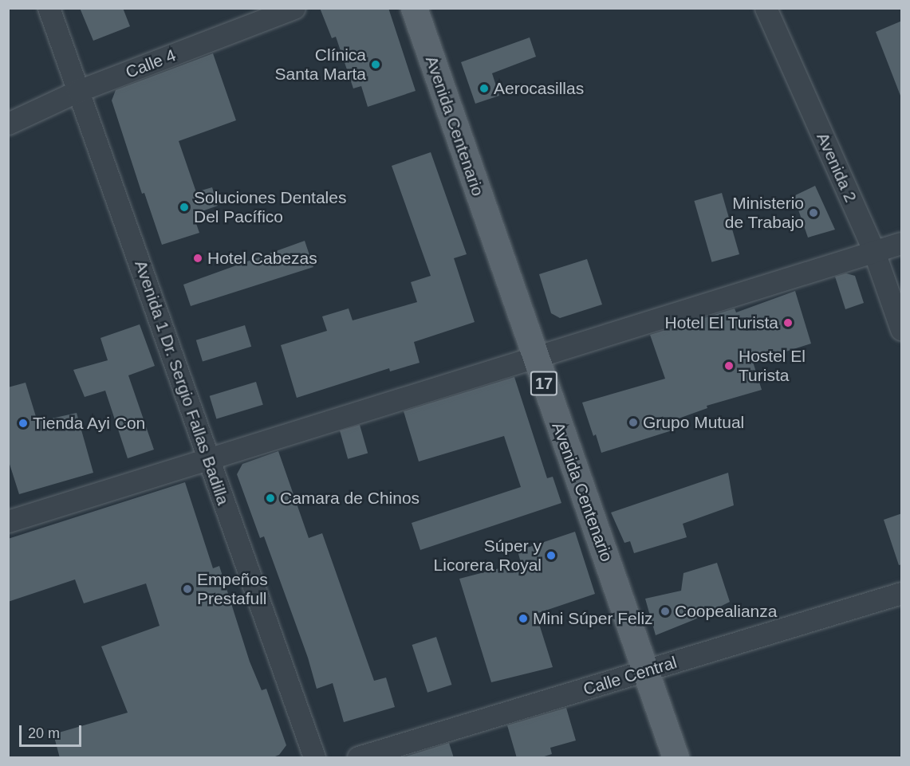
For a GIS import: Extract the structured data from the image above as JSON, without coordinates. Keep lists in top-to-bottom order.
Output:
{
  "streets": {
    "main road": ["Avenida Centenario", "17"],
    "street": [
      "Calle 4",
      "Avenida 2",
      "Avenida 1 Dr. Sergio Fallas Badilla",
      "Calle Central"
    ]
  },
  "crossings": [
    ["Calle 4", "Avenida 1 Dr. Sergio Fallas Badilla"],
    ["Avenida Centenario", "Calle Central"]
  ],
  "places": [
    "Clínica Santa Marta",
    "Aerocasillas",
    "Soluciones Dentales Del Pacífico",
    "Ministerio de Trabajo",
    "Hotel Cabezas",
    "Hotel El Turista",
    "Hostel El Turista",
    "Grupo Mutual",
    "Tienda Ayi Con",
    "Camara de Chinos",
    "Súper y Licorera Royal",
    "Empeños Prestafull",
    "Coopealianza",
    "Mini Súper Feliz"
  ],
  "scale_bar": "20 m"
}
